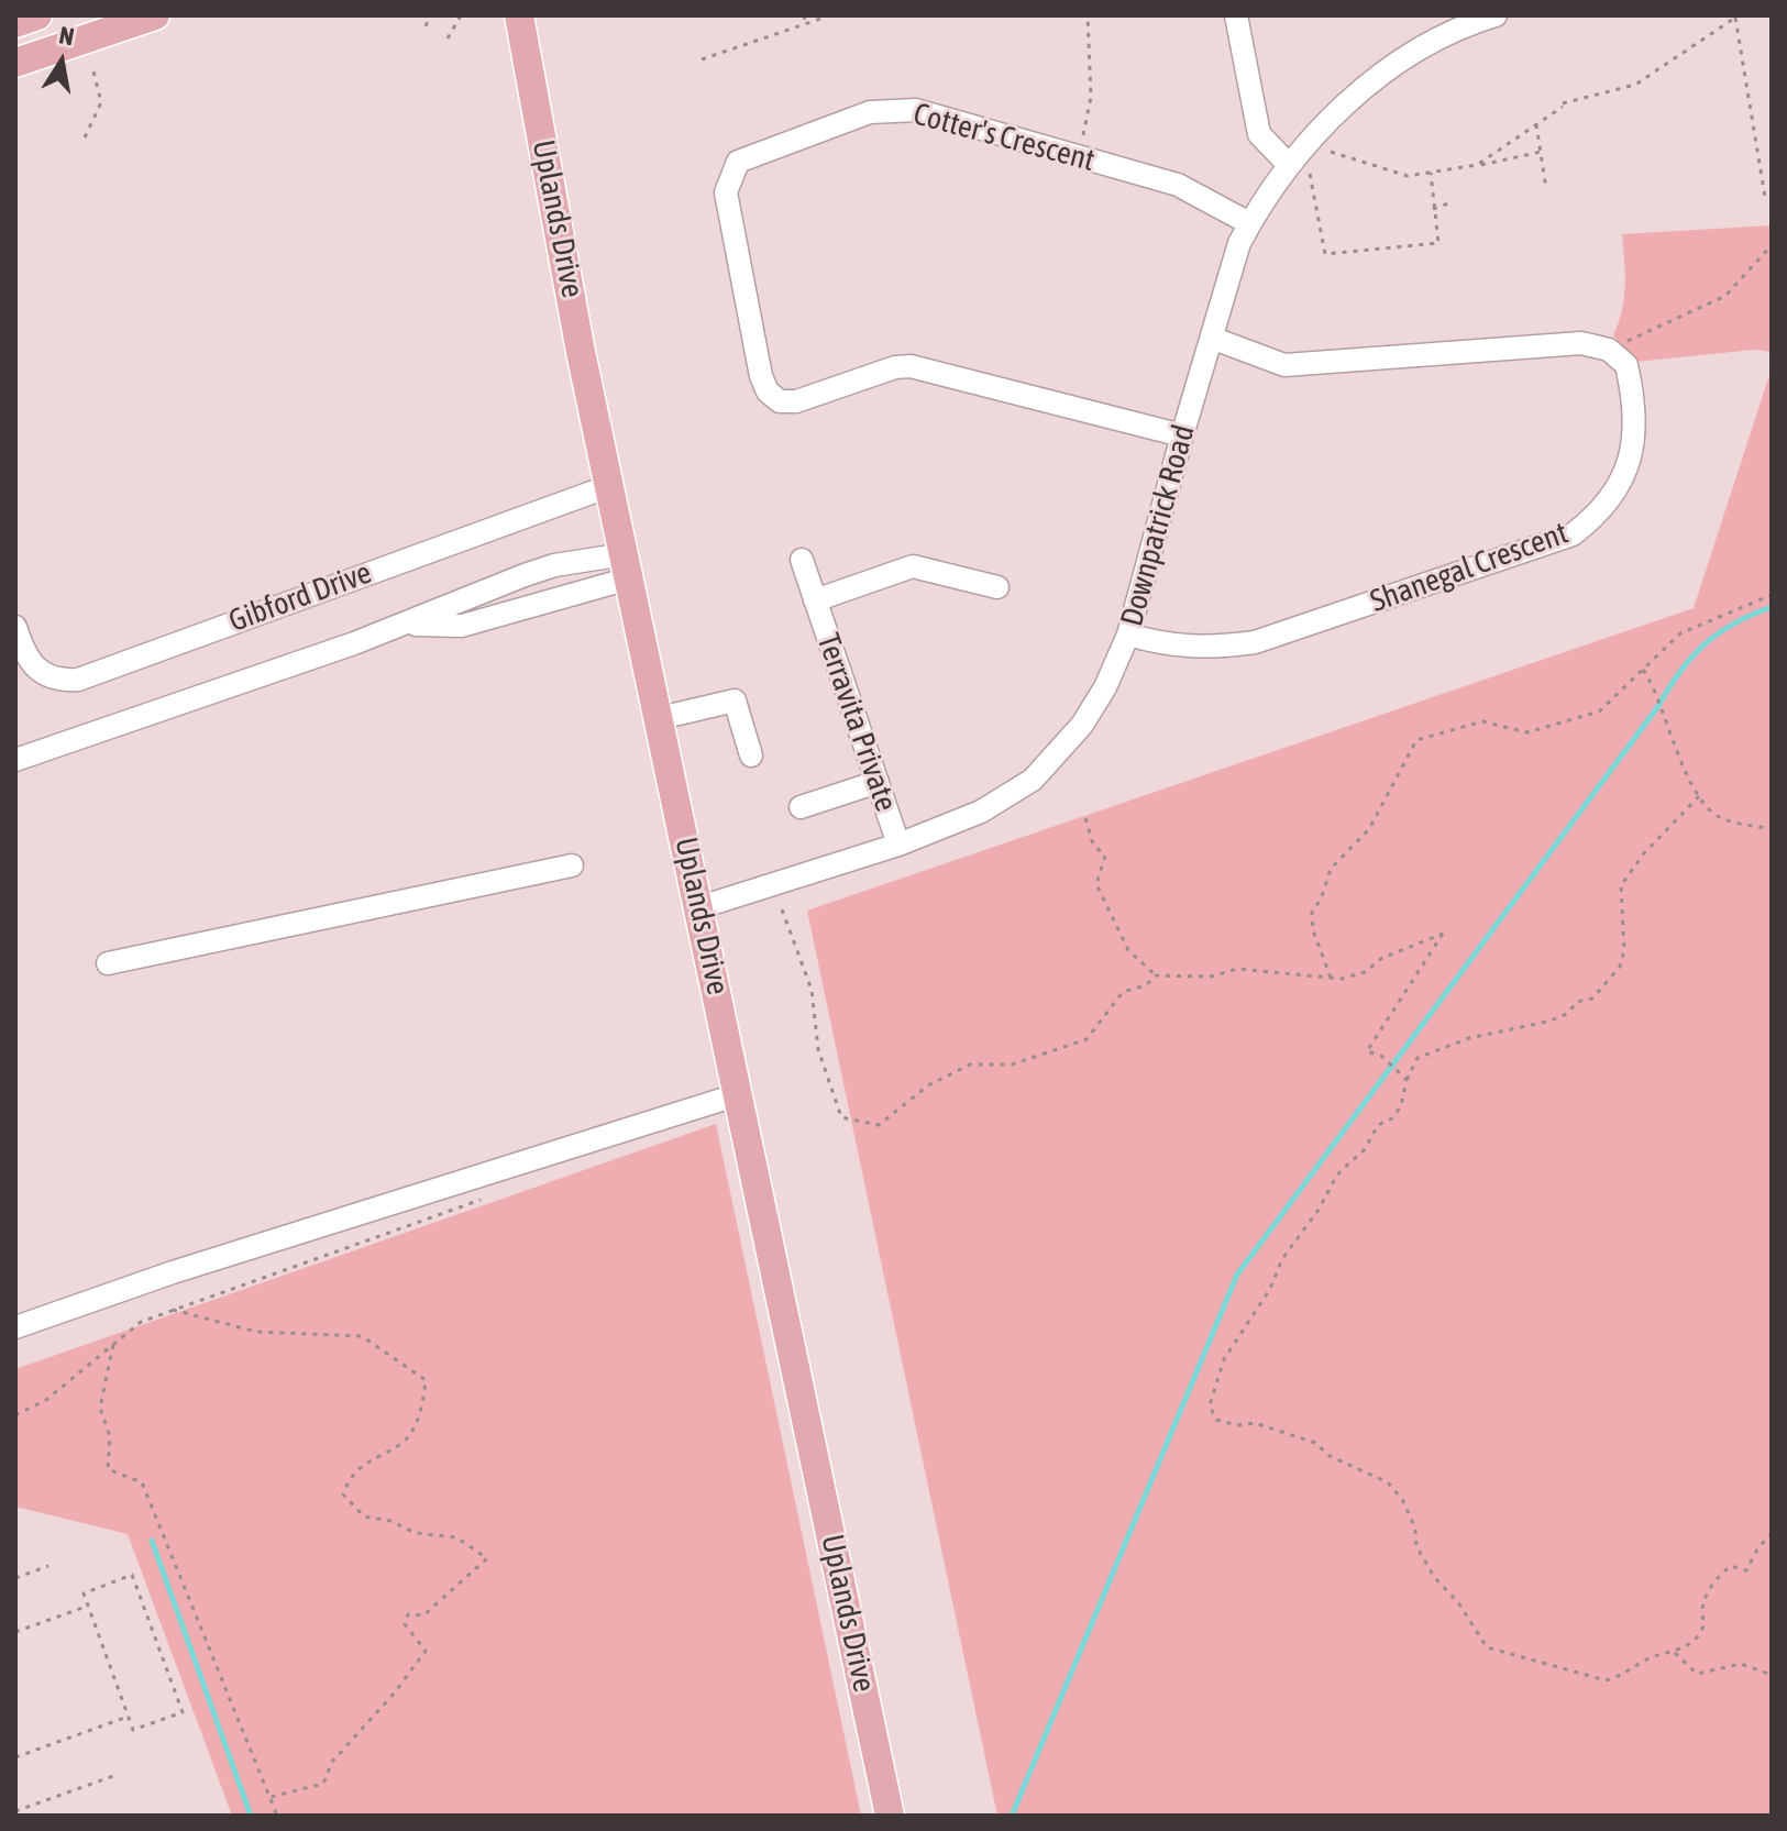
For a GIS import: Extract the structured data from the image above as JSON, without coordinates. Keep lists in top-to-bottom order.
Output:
{
  "streets": {
    "main road": ["Uplands Drive"],
    "street": [
      "Cotter's Crescent",
      "Downpatrick Road",
      "Shanegal Crescent",
      "Gibford Drive",
      "Terravita Private"
    ]
  },
  "crossings": [
    ["Cotter's Crescent", "Downpatrick Road"],
    ["Uplands Drive", "Downpatrick Road"],
    ["Uplands Drive", "Gibford Drive"],
    ["Downpatrick Road", "Shanegal Crescent"],
    ["Downpatrick Road", "Terravita Private"]
  ],
  "north": "top"
}
